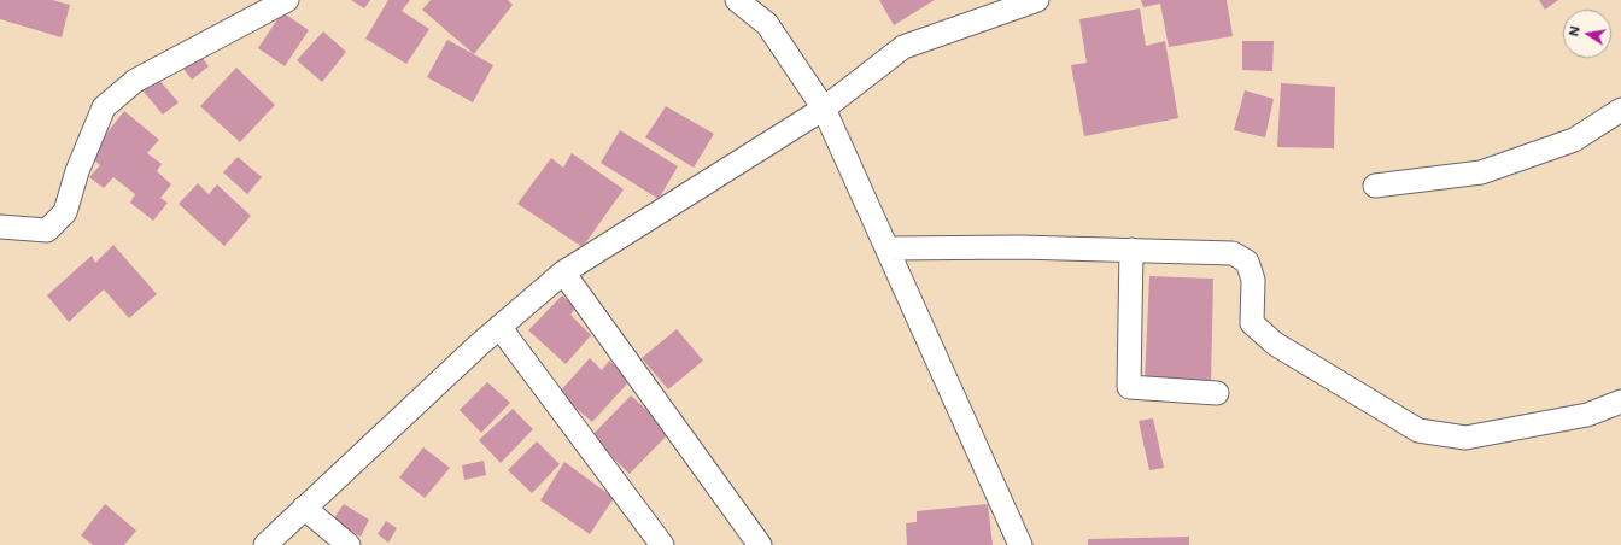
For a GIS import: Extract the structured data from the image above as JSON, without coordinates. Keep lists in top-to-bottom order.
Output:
{
  "north": "left"
}
